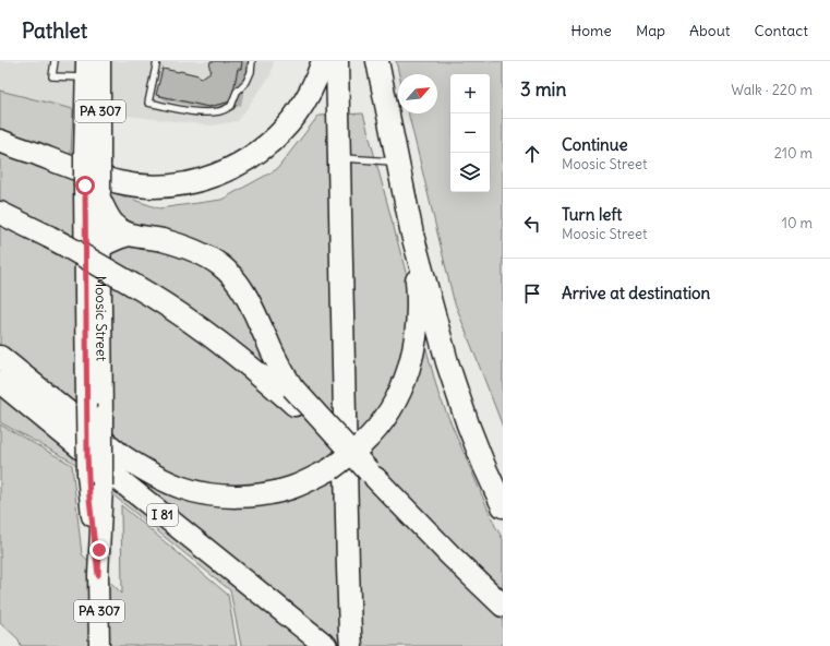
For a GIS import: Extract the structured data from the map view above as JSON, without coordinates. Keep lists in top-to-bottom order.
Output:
{
  "streets": {
    "highway": ["I 81"],
    "main road": ["PA 307", "Moosic Street"]
  },
  "north": "top right",
  "page": {
    "header": "Pathlet",
    "nav": [
      "Home",
      "Map",
      "About",
      "Contact"
    ],
    "heading": ["3 min", "Walk · 220 m"],
    "map_buttons": ["+", "−"],
    "list": [
      ["Continue", "Moosic Street", "210 m"],
      ["Turn left", "Moosic Street", "10 m"],
      "Arrive at destination"
    ]
  }
}
